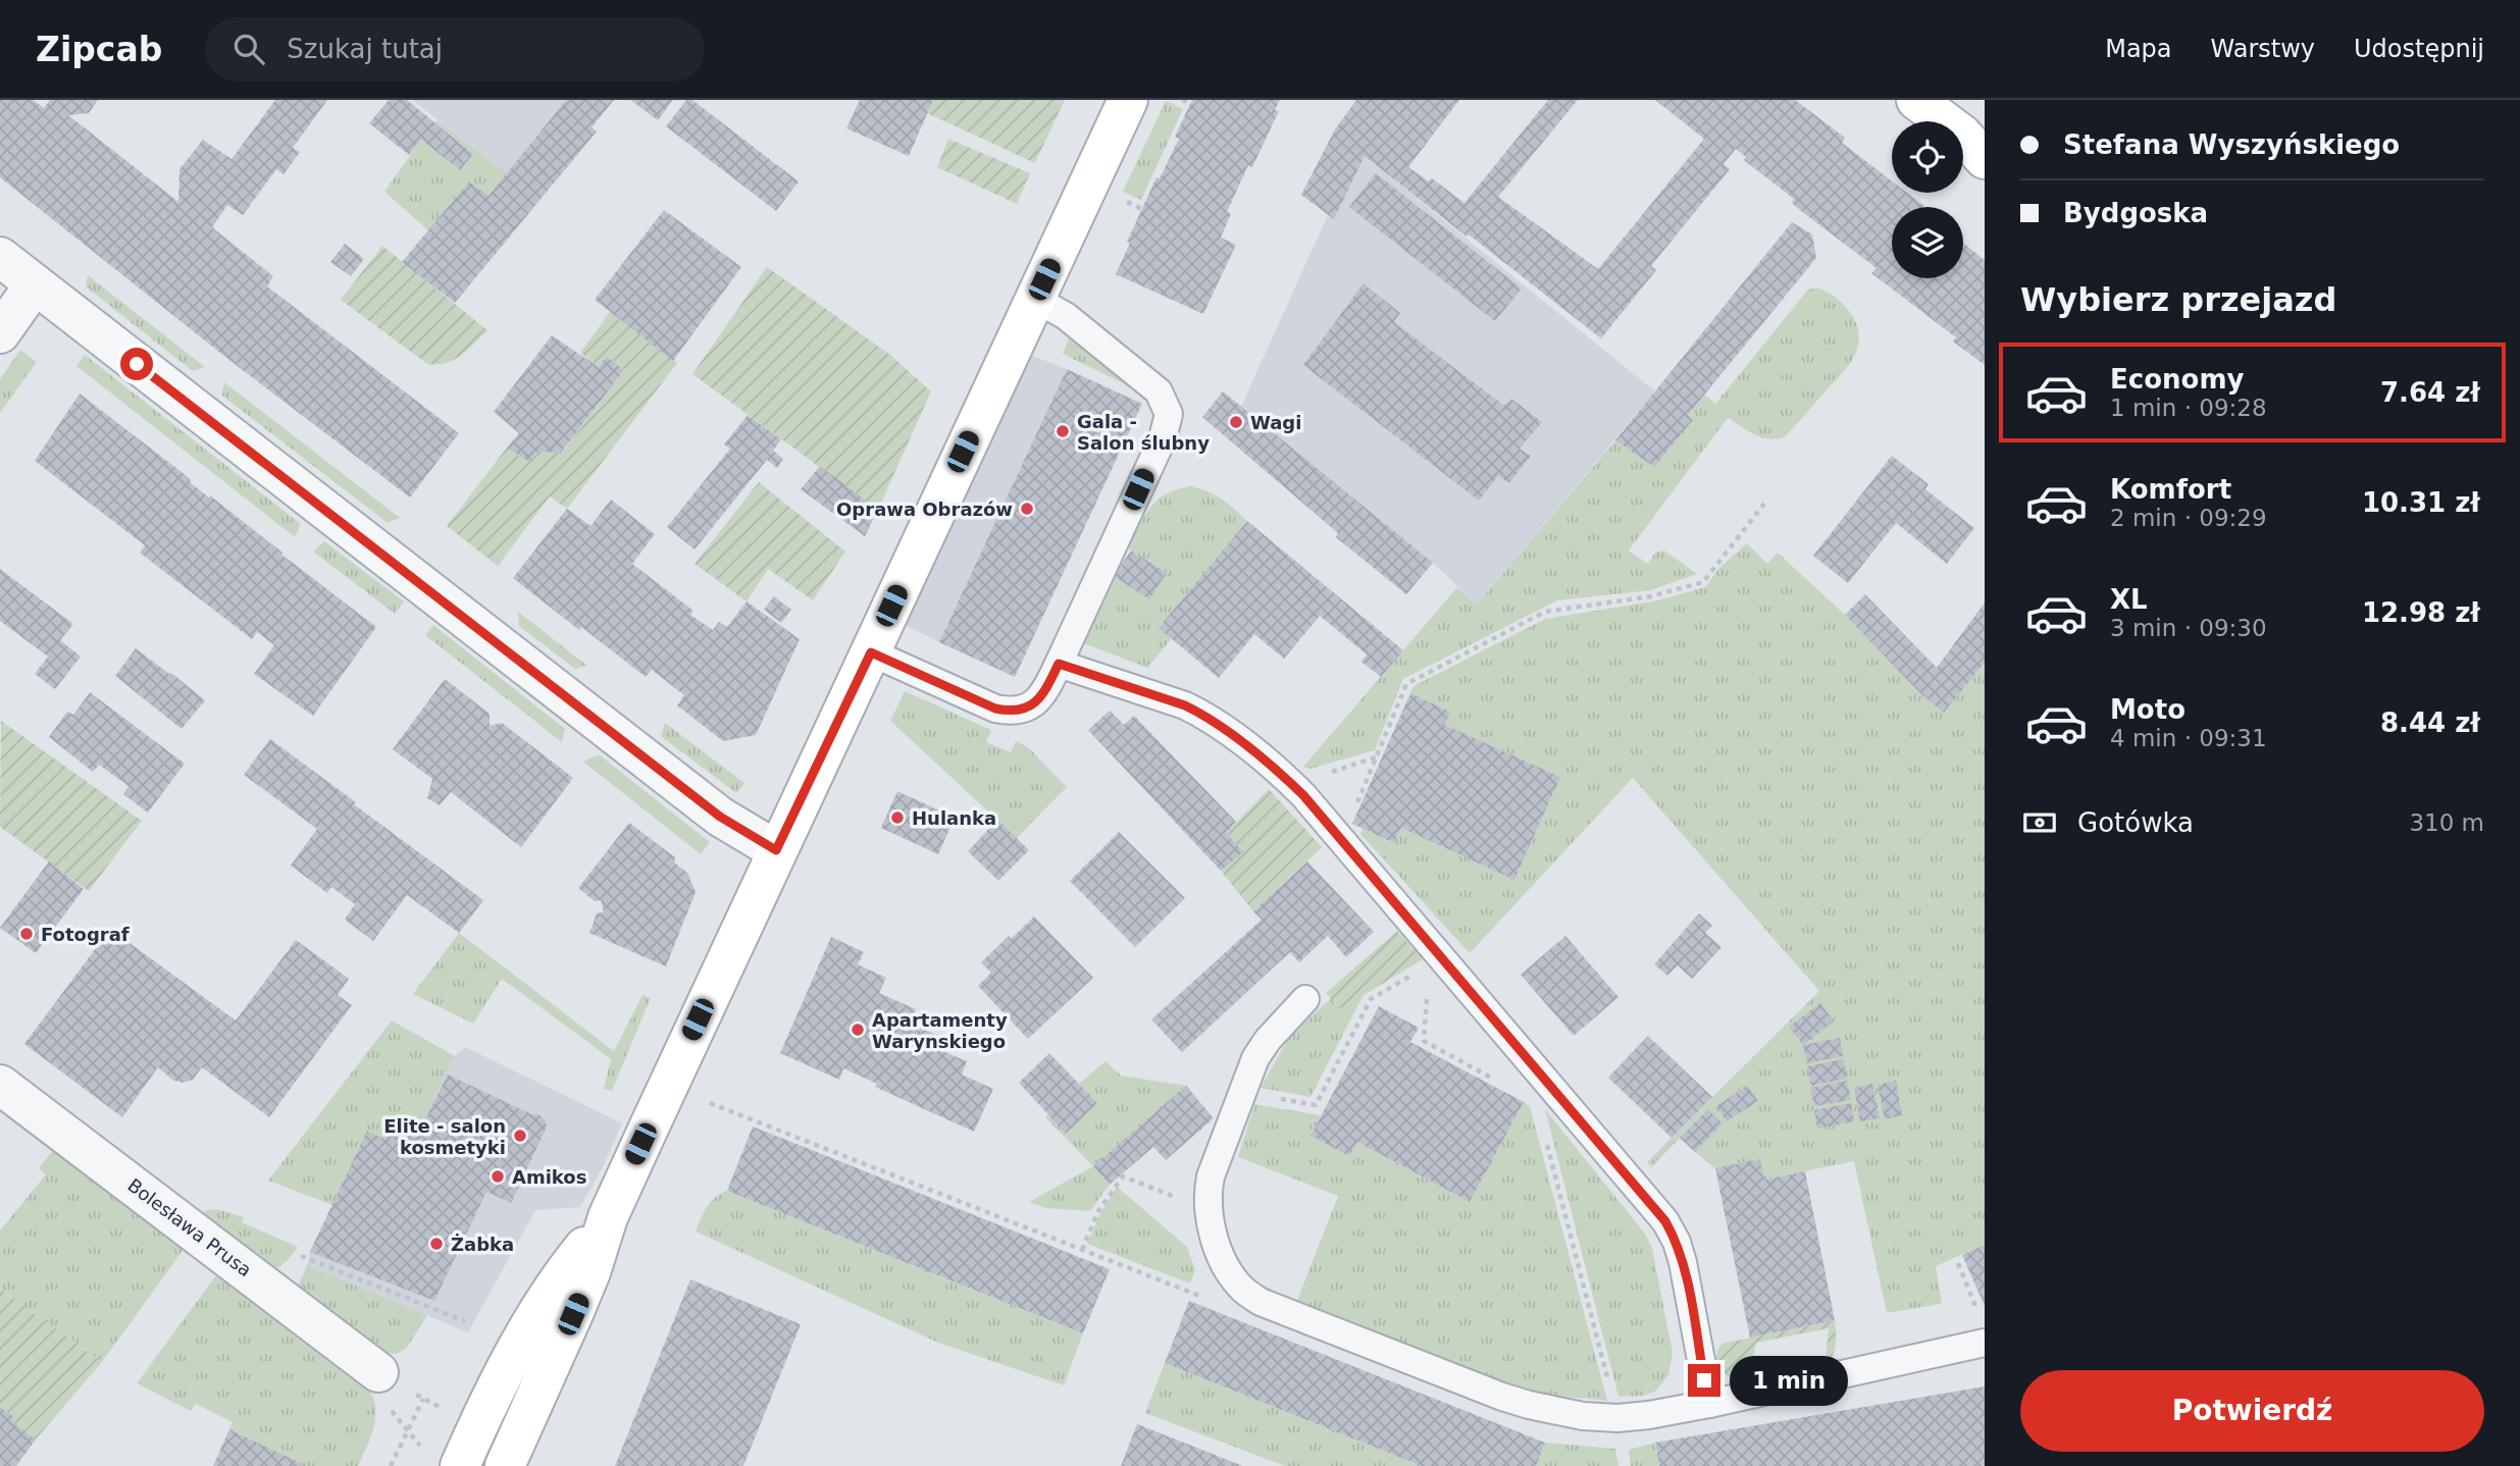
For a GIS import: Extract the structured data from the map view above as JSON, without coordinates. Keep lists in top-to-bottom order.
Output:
{
  "streets": {
    "street": ["Bolesława Prusa"]
  },
  "places": [
    "Wagi",
    "Gala - Salon ślubny",
    "Oprawa Obrazów",
    "Hulanka",
    "Fotograf",
    "Apartamenty Warynskiego",
    "Elite - salon kosmetyki",
    "Amikos",
    "Żabka"
  ],
  "page": {
    "header": "Zipcab",
    "search": "Szukaj tutaj",
    "nav": ["Mapa", "Warstwy", "Udostępnij"],
    "banner": ["Stefana Wyszyńskiego", "Bydgoska"],
    "heading": "Wybierz przejazd",
    "list": [
      {
        "name": "Economy",
        "note": "1 min · 09:28",
        "value": "7.64 zł"
      },
      {
        "name": "Komfort",
        "note": "2 min · 09:29",
        "value": "10.31 zł"
      },
      {
        "name": "XL",
        "note": "3 min · 09:30",
        "value": "12.98 zł"
      },
      {
        "name": "Moto",
        "note": "4 min · 09:31",
        "value": "8.44 zł"
      }
    ],
    "pay": ["Gotówka", "310 m"],
    "bubble": "1 min",
    "buttons": "Potwierdź"
  }
}
